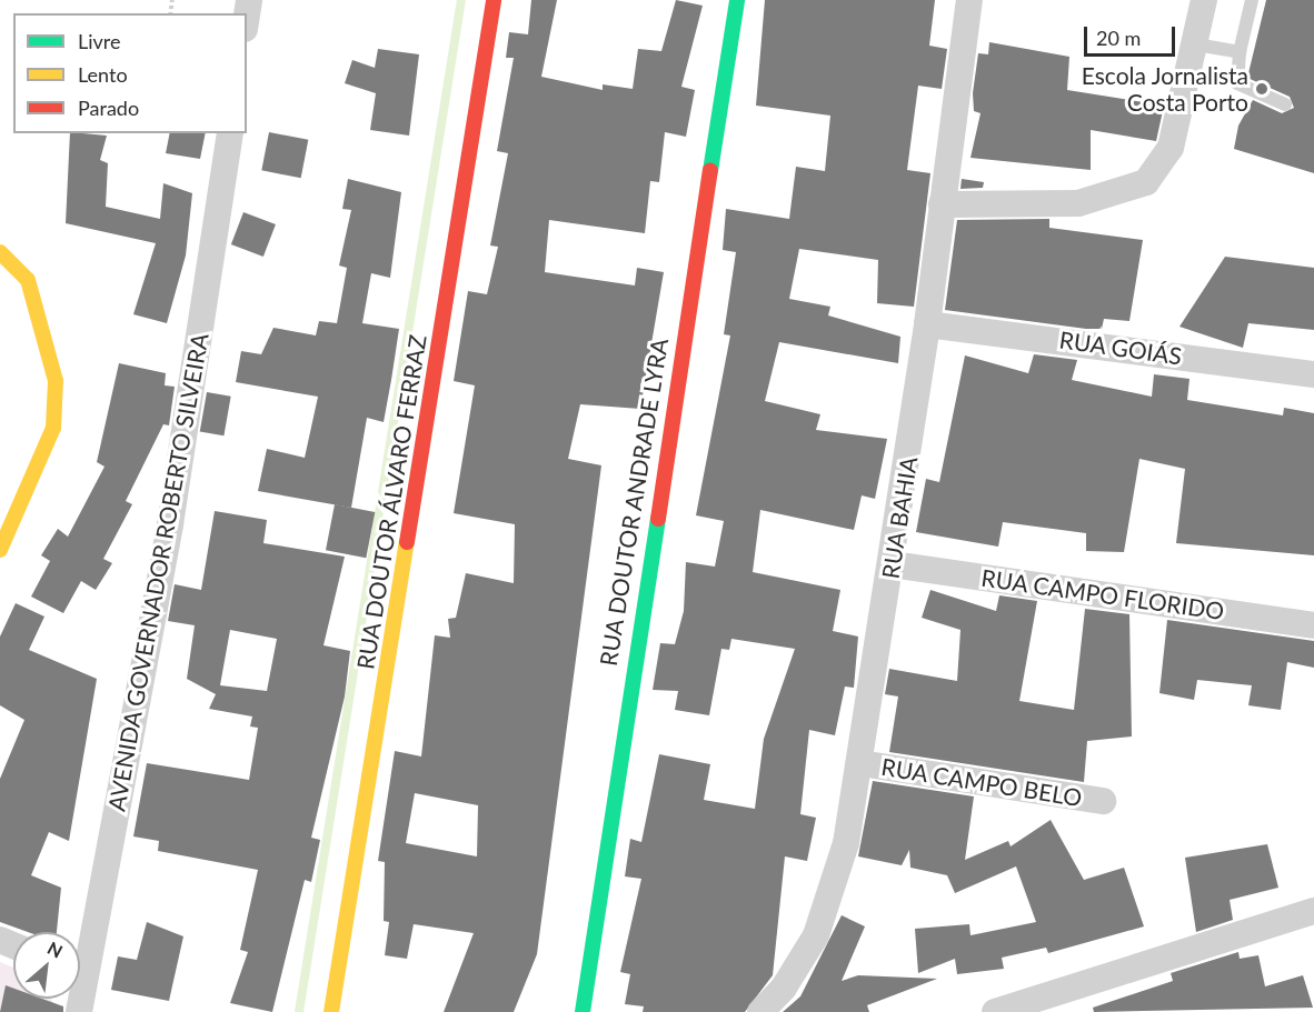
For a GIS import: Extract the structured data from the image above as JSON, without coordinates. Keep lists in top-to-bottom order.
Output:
{
  "streets": {
    "main road": ["RUA DOUTOR ÁLVARO FERRAZ", "RUA DOUTOR ANDRADE LYRA"],
    "street": [
      "RUA GOIÁS",
      "RUA BAHIA",
      "AVENIDA GOVERNADOR ROBERTO SILVEIRA",
      "RUA CAMPO FLORIDO",
      "RUA CAMPO BELO"
    ]
  },
  "crossings": [
    ["RUA GOIÁS", "RUA BAHIA"],
    ["RUA BAHIA", "RUA CAMPO FLORIDO"],
    ["RUA BAHIA", "RUA CAMPO BELO"]
  ],
  "places": ["Escola Jornalista Costa Porto"],
  "legend": ["Livre", "Lento", "Parado"],
  "scale_bar": "20 m",
  "north": "top right"
}
